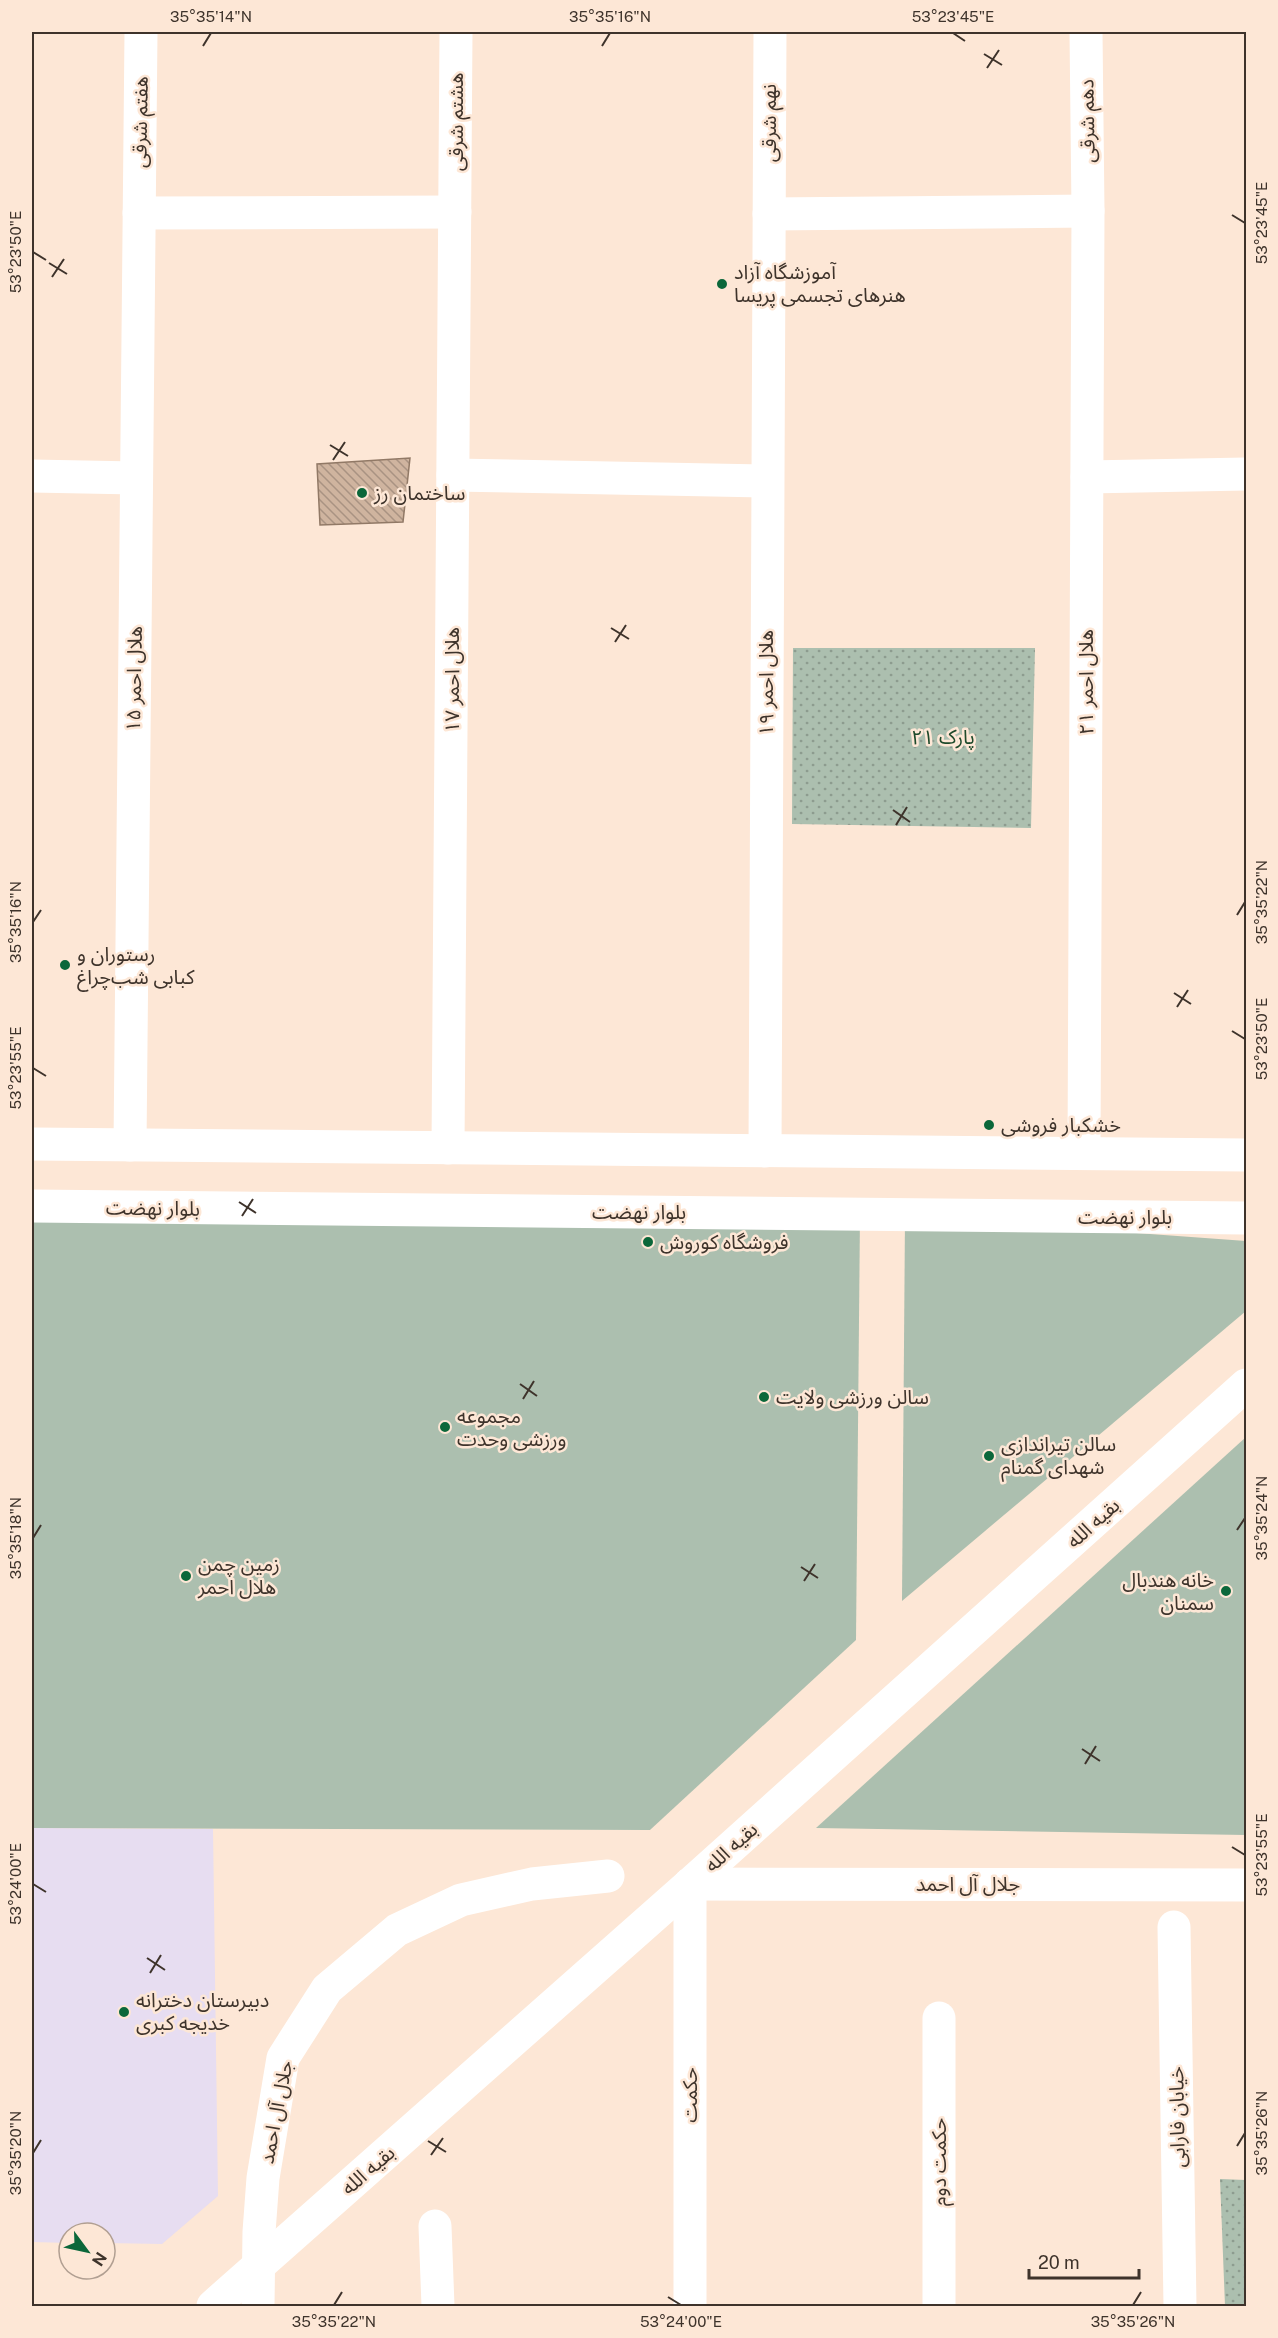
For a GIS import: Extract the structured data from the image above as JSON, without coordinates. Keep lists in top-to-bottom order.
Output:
{
  "streets": {
    "street": [
      "دهم شرقی",
      "هفتم شرقی",
      "هشتم شرقی",
      "نهم شرقی",
      "هلال احمر ۱۵",
      "هلال احمر ۱۷",
      "هلال احمر ۲۱",
      "هلال احمر ۱۹",
      "بلوار نهضت",
      "بقیه الله",
      "جلال آل احمد",
      "حکمت",
      "خیابان فارابی",
      "حکمت دوم"
    ]
  },
  "crossings": [
    ["دهم شرقی", "هلال احمر ۲۱"],
    ["هفتم شرقی", "هلال احمر ۱۵"],
    ["هشتم شرقی", "هلال احمر ۱۷"],
    ["نهم شرقی", "هلال احمر ۱۹"],
    ["بقیه الله", "جلال آل احمد"],
    ["بقیه الله", "حکمت"],
    ["جلال آل احمد", "حکمت"]
  ],
  "parks": ["پارک ۲۱"],
  "places": [
    "آموزشگاه آزاد هنرهای تجسمی پریسا",
    "ساختمان رز",
    "رستوران و کبابی شب‌چراغ",
    "خشکبار فروشی",
    "فروشگاه کوروش",
    "سالن ورزشی ولایت",
    "مجموعه ورزشی وحدت",
    "سالن تیراندازی شهدای گمنام",
    "زمین چمن هلال احمر",
    "خانه هندبال سمنان",
    "دبیرستان دخترانه خدیجه کبری"
  ],
  "scale_bar": "20 m",
  "north": "bottom right",
  "coordinates": [
    "35°35'14\"N",
    "35°35'16\"N",
    "53°23'45\"E",
    "53°23'50\"E",
    "35°35'22\"N",
    "53°23'55\"E",
    "35°35'24\"N",
    "35°35'18\"N",
    "53°24'00\"E",
    "35°35'26\"N",
    "35°35'20\"N"
  ]
}
